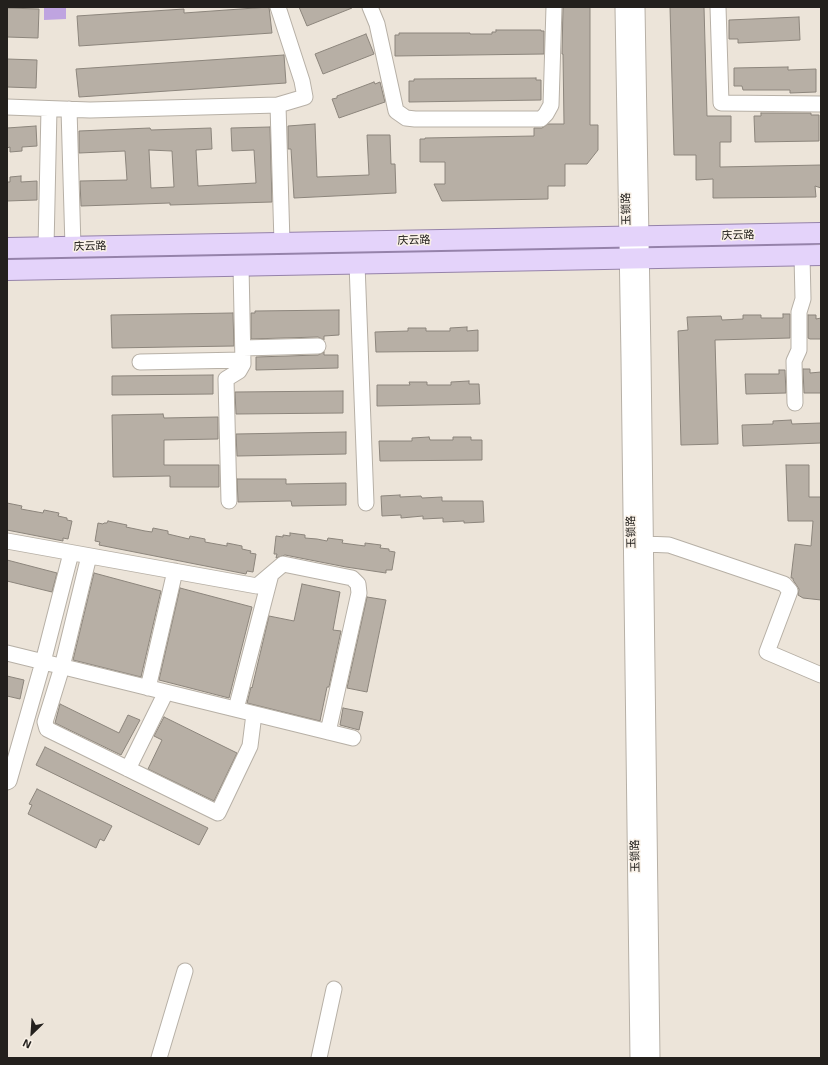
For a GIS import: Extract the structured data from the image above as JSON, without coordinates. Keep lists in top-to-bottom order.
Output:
{
  "streets": {
    "main road": ["庆云路"],
    "street": ["玉锁路"]
  },
  "crossings": [
    ["玉锁路", "庆云路"]
  ],
  "north": "bottom left"
}
